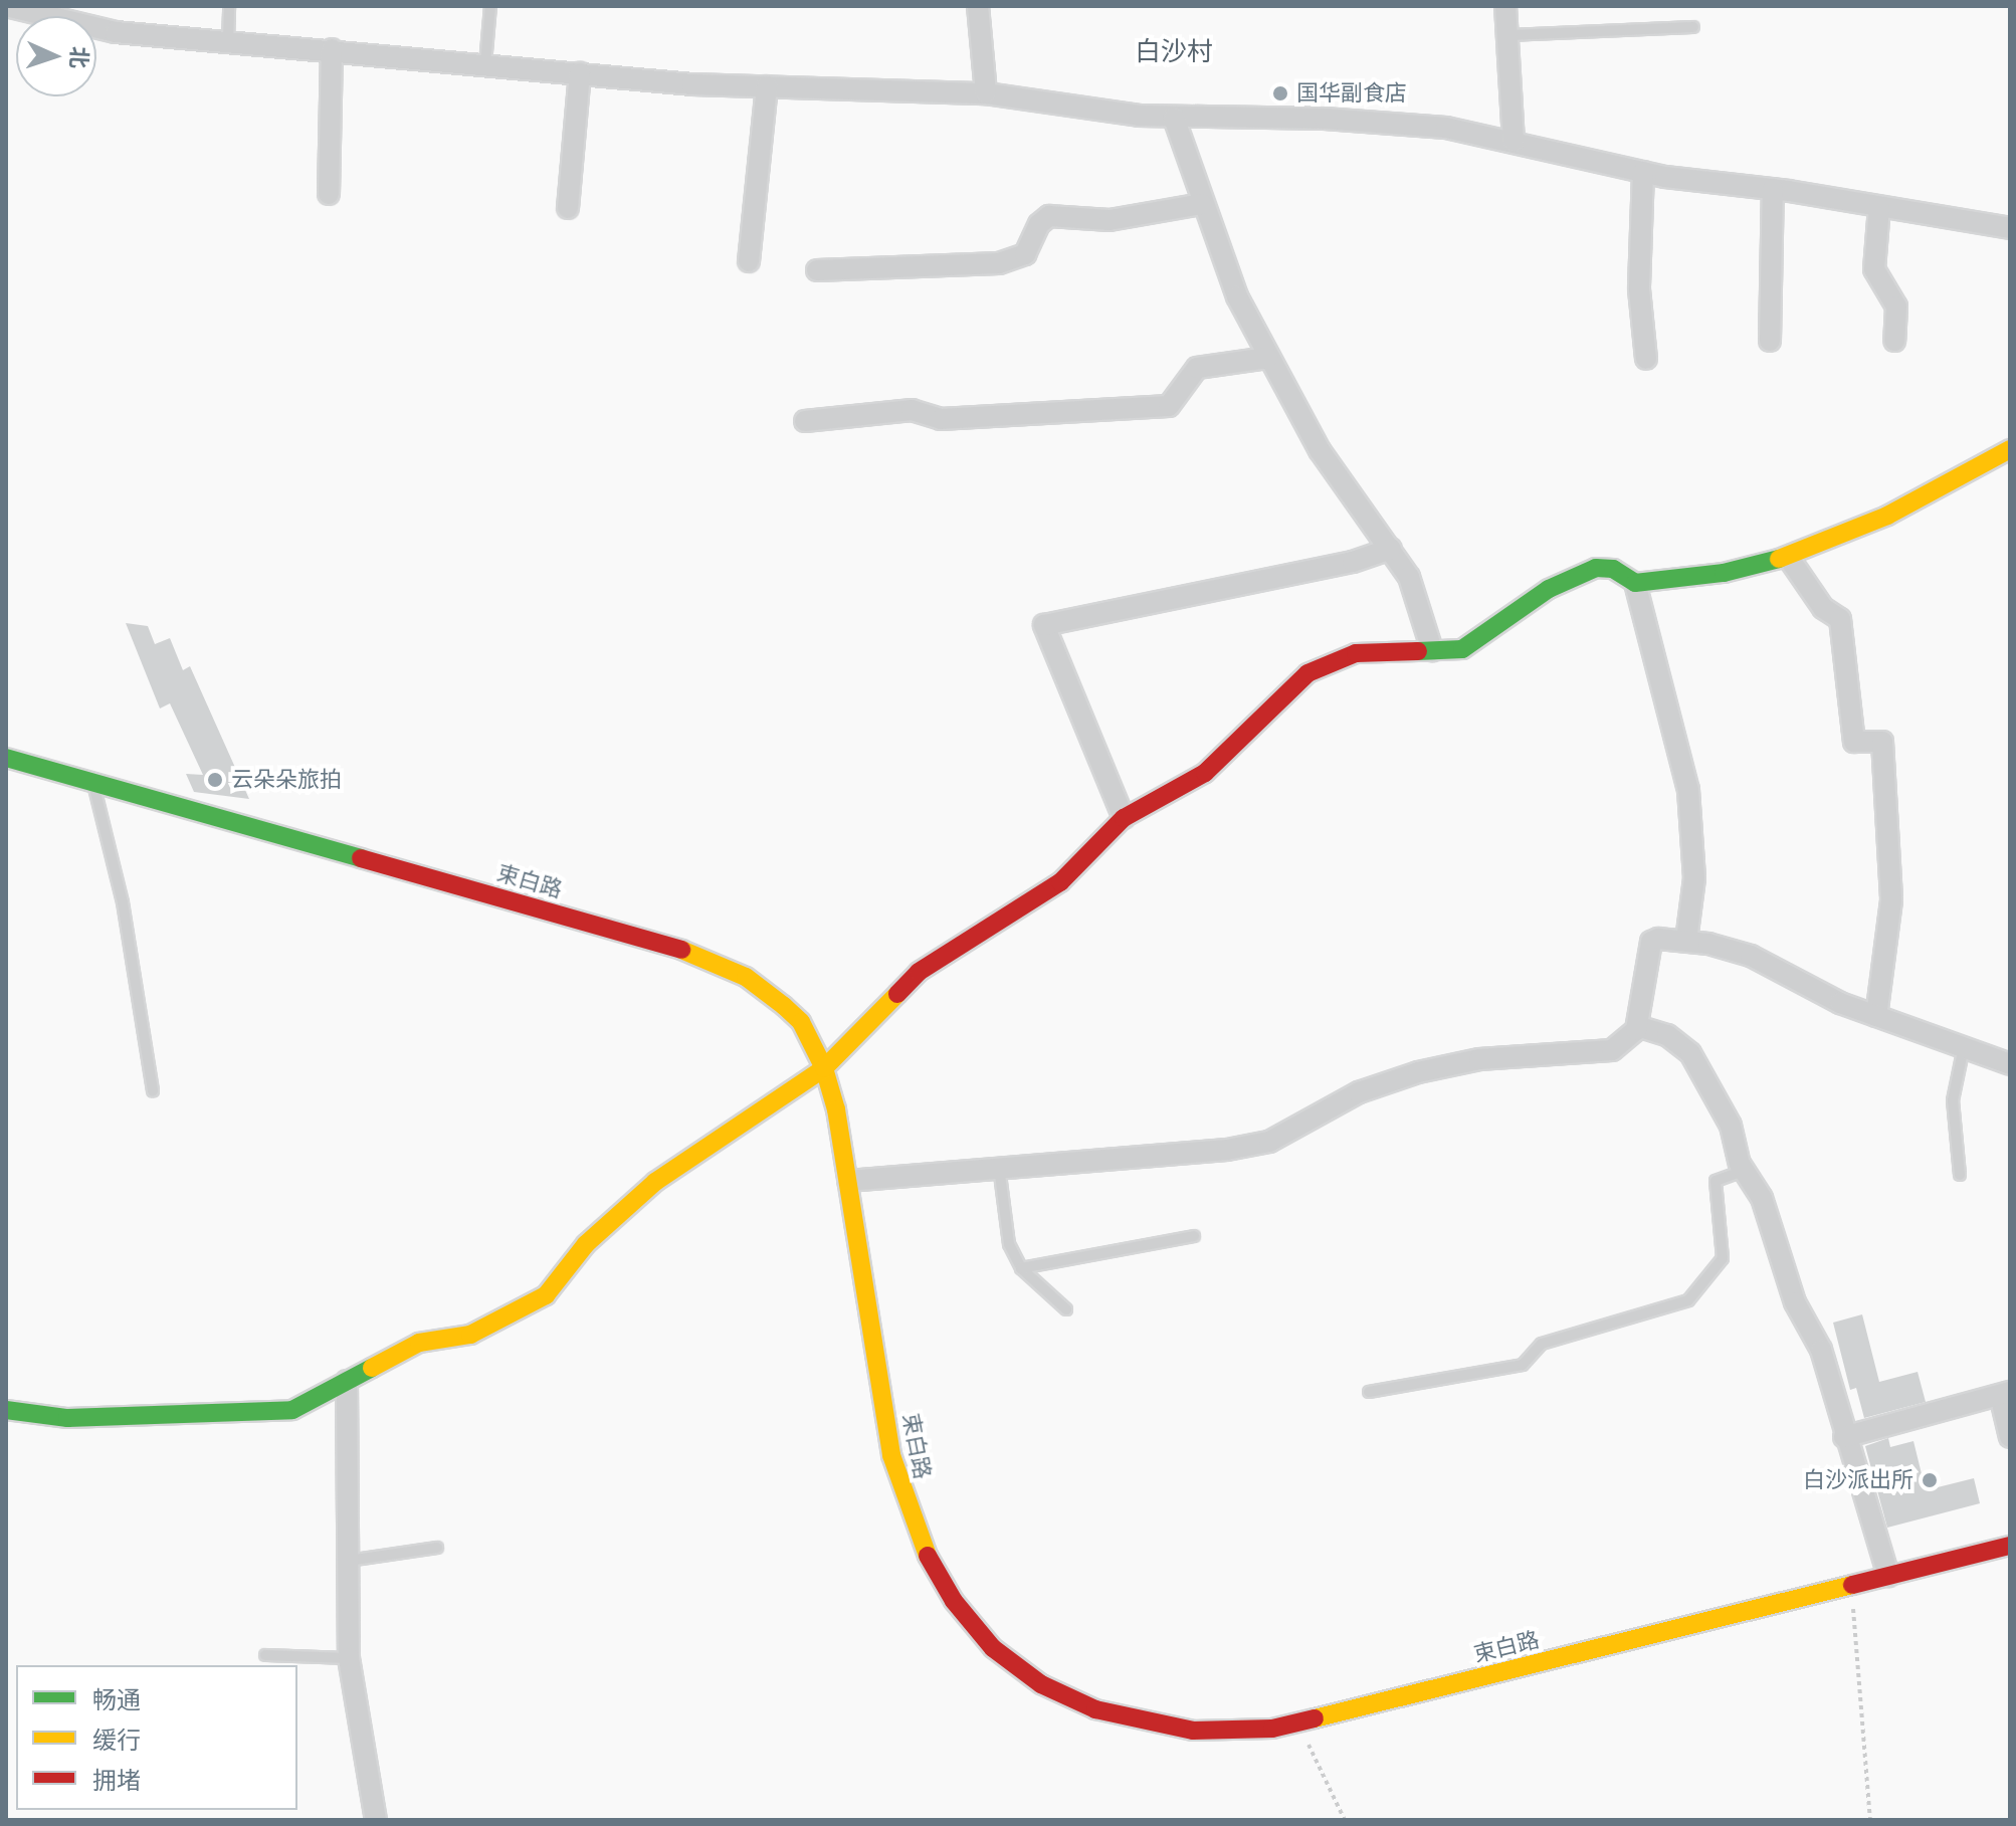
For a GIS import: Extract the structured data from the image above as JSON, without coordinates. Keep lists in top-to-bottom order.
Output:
{
  "streets": {
    "main road": ["束白路"]
  },
  "districts": ["白沙村"],
  "places": ["国华副食店", "云朵朵旅拍", "白沙派出所"],
  "legend": ["畅通", "缓行", "拥堵"],
  "north": "right"
}
